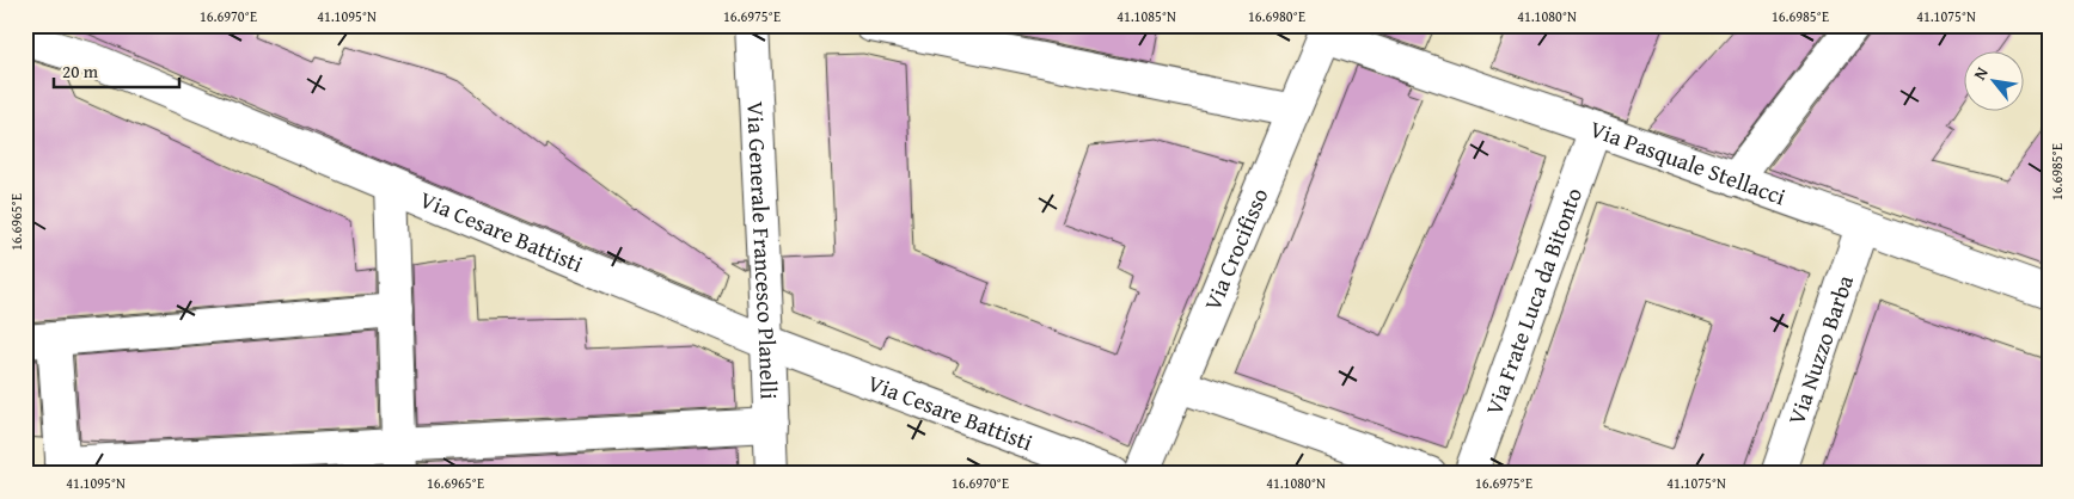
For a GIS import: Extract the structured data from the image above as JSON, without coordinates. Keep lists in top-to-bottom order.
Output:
{
  "streets": {
    "street": [
      "Via Pasquale Stellacci",
      "Via Cesare Battisti",
      "Via Generale Francesco Planelli",
      "Via Crocifisso",
      "Via Frate Luca da Bitonto",
      "Via Nuzzo Barba"
    ]
  },
  "crossings": [
    ["Via Pasquale Stellacci", "Via Crocifisso"],
    ["Via Pasquale Stellacci", "Via Frate Luca da Bitonto"],
    ["Via Pasquale Stellacci", "Via Nuzzo Barba"],
    ["Via Cesare Battisti", "Via Generale Francesco Planelli"]
  ],
  "scale_bar": "20 m",
  "north": "top left",
  "coordinates": [
    "16.6970°E",
    "41.1095°N",
    "16.6975°E",
    "41.1085°N",
    "16.6980°E",
    "41.1080°N",
    "16.6985°E",
    "41.1075°N",
    "16.6965°E"
  ]
}
